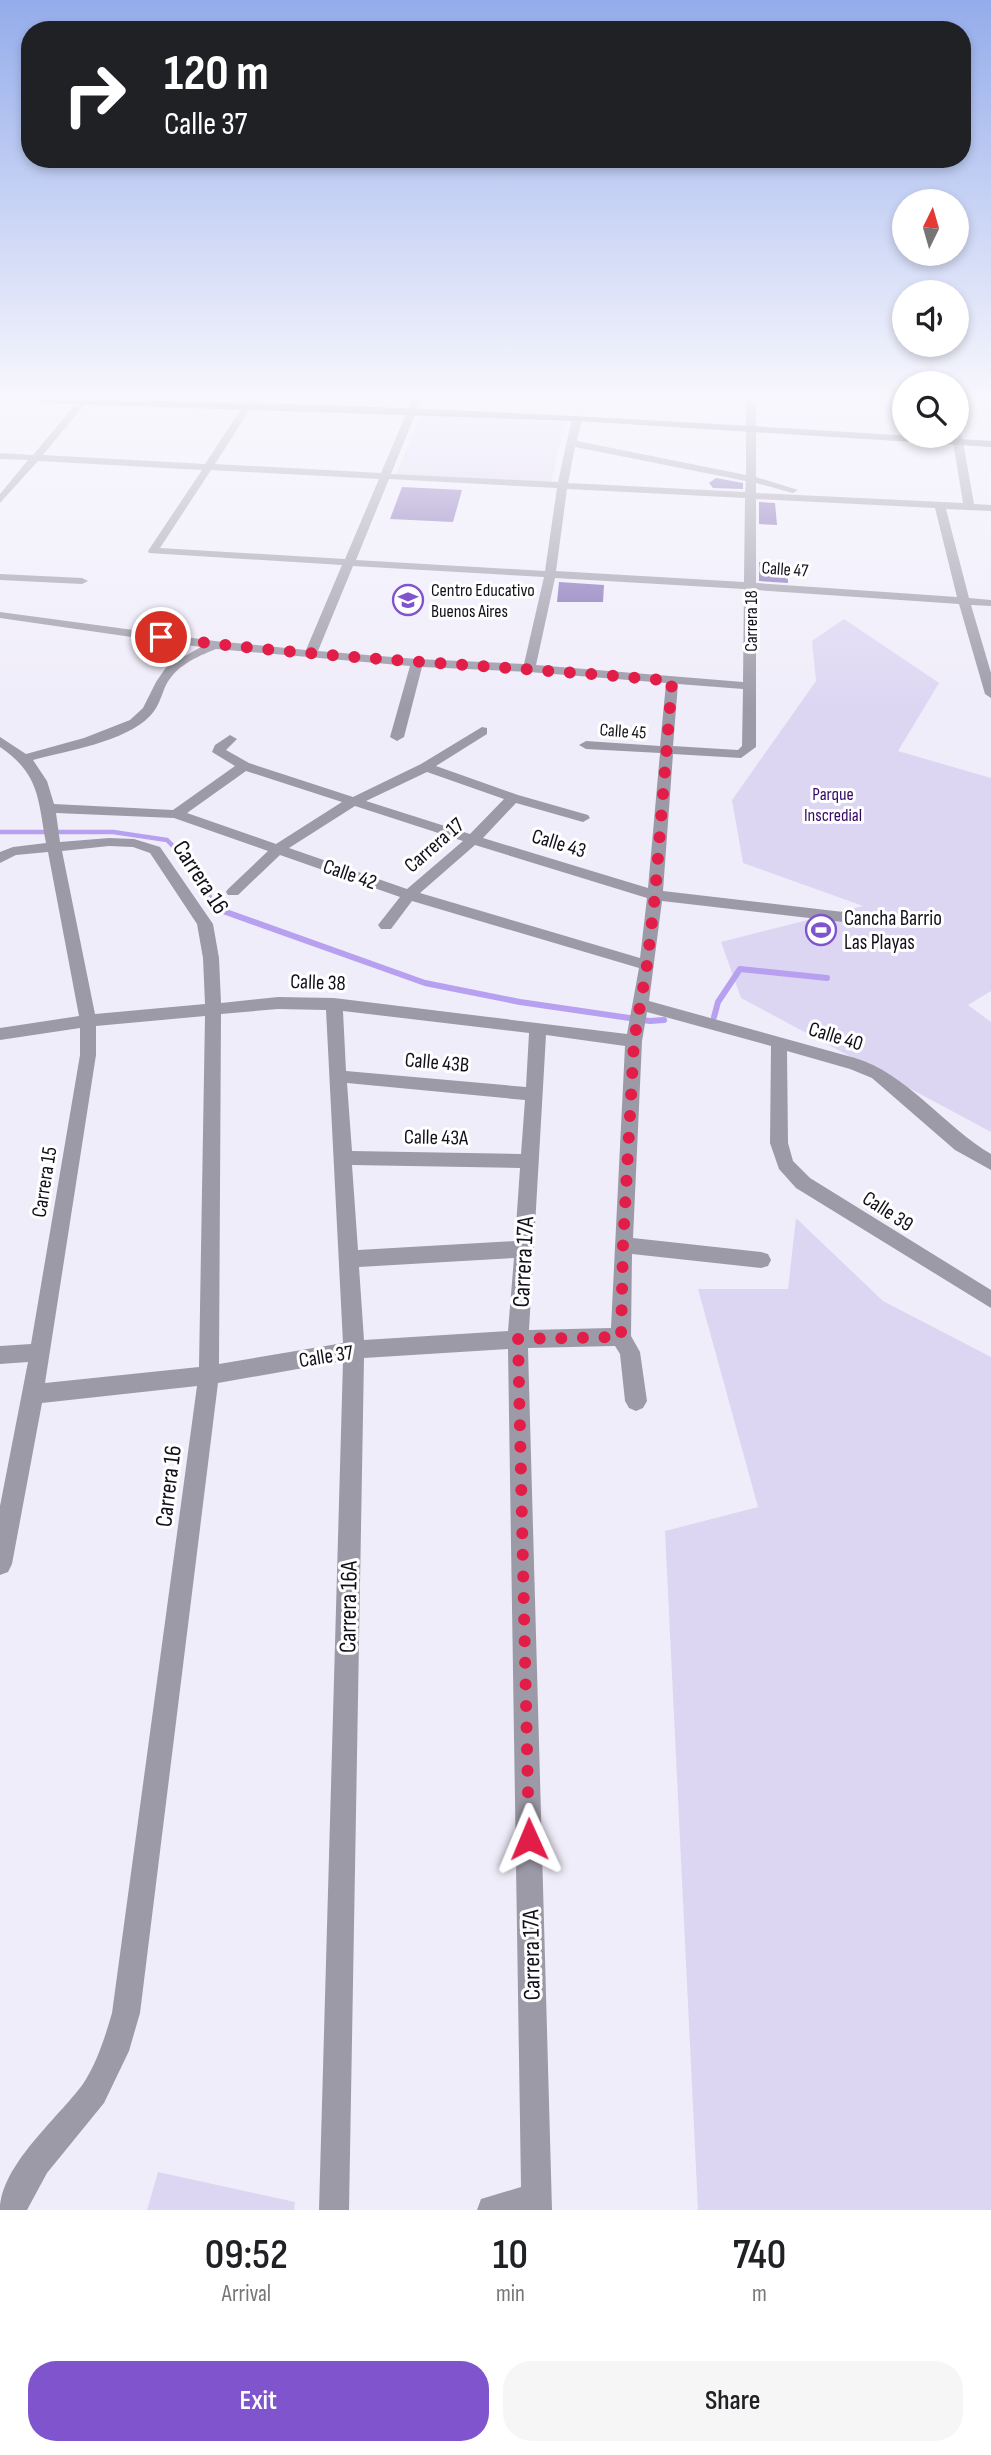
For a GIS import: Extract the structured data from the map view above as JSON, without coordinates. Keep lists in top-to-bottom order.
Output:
{
  "streets": {
    "street": [
      "Calle 47",
      "Carrera 18",
      "Calle 45",
      "Calle 43",
      "Carrera 17",
      "Calle 42",
      "Carrera 16",
      "Calle 38",
      "Calle 40",
      "Calle 43B",
      "Calle 43A",
      "Carrera 15",
      "Calle 39",
      "Carrera 17A",
      "Calle 37",
      "Carrera 16A"
    ]
  },
  "crossings": [
    ["Calle 47", "Carrera 18"],
    ["Carrera 18", "Calle 45"],
    ["Calle 43", "Carrera 17"],
    ["Carrera 17", "Calle 42"],
    ["Calle 42", "Carrera 16"],
    ["Calle 42", "Carrera 15"],
    ["Carrera 16", "Calle 38"],
    ["Carrera 16", "Carrera 15"],
    ["Carrera 16", "Calle 37"],
    ["Calle 38", "Calle 40"],
    ["Calle 38", "Carrera 15"],
    ["Calle 38", "Carrera 17A"],
    ["Calle 38", "Carrera 16A"],
    ["Calle 40", "Calle 39"],
    ["Calle 43B", "Carrera 17A"],
    ["Calle 43B", "Carrera 16A"],
    ["Calle 43A", "Carrera 17A"],
    ["Calle 43A", "Carrera 16A"],
    ["Carrera 15", "Calle 37"],
    ["Carrera 17A", "Calle 37"],
    ["Calle 37", "Carrera 16A"]
  ],
  "parks": ["Parque Inscredial"],
  "places": {
    "school or university": ["Centro Educativo Buenos Aires"],
    "sports": ["Cancha Barrio Las Playas"]
  },
  "north": "top",
  "page": {
    "turn": ["120 m", "Calle 37"],
    "eta": [
      "09:52",
      "Arrival",
      "10",
      "min",
      "740",
      "m"
    ],
    "buttons": ["Exit", "Share"]
  }
}
